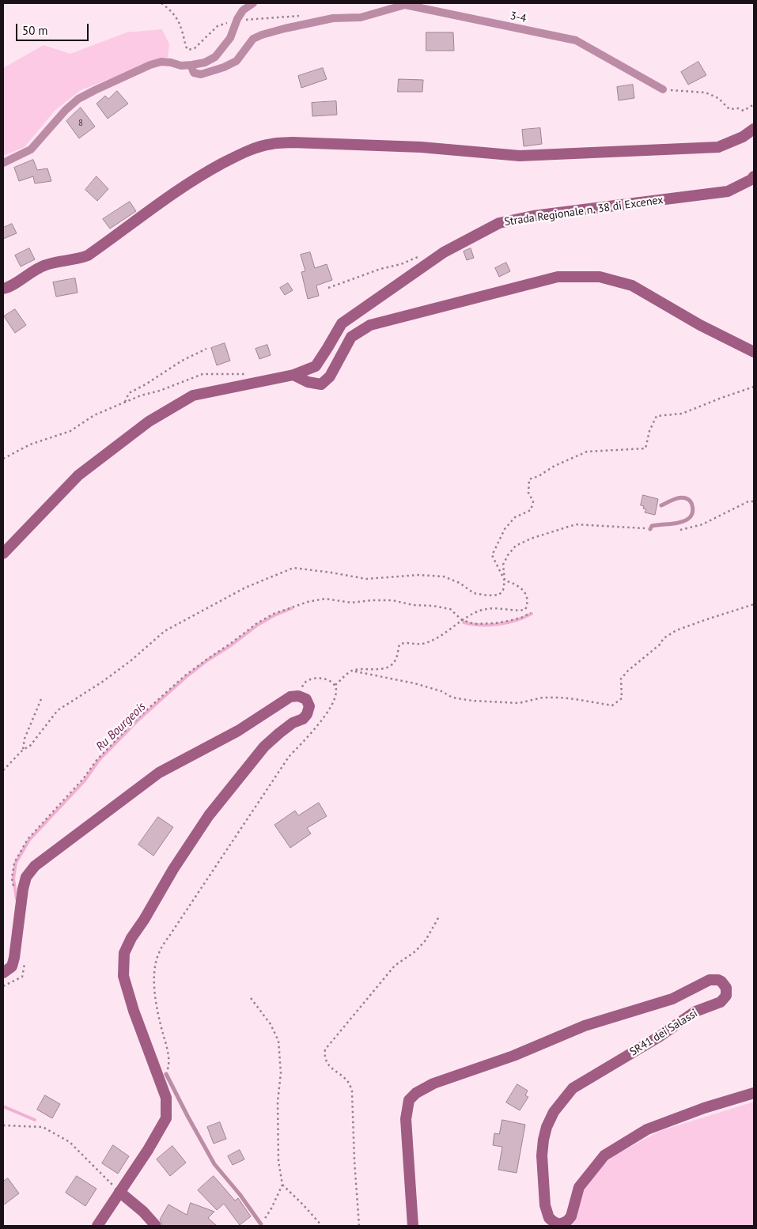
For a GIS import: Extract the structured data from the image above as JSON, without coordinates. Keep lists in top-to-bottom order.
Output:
{
  "streets": {
    "main road": ["Strada Regionale n. 38 di Excenex", "SR41 dei Salassi"],
    "street": ["3-4"]
  },
  "water": ["Ru Bourgeois"],
  "house_numbers": ["8"],
  "scale_bar": "50 m"
}
